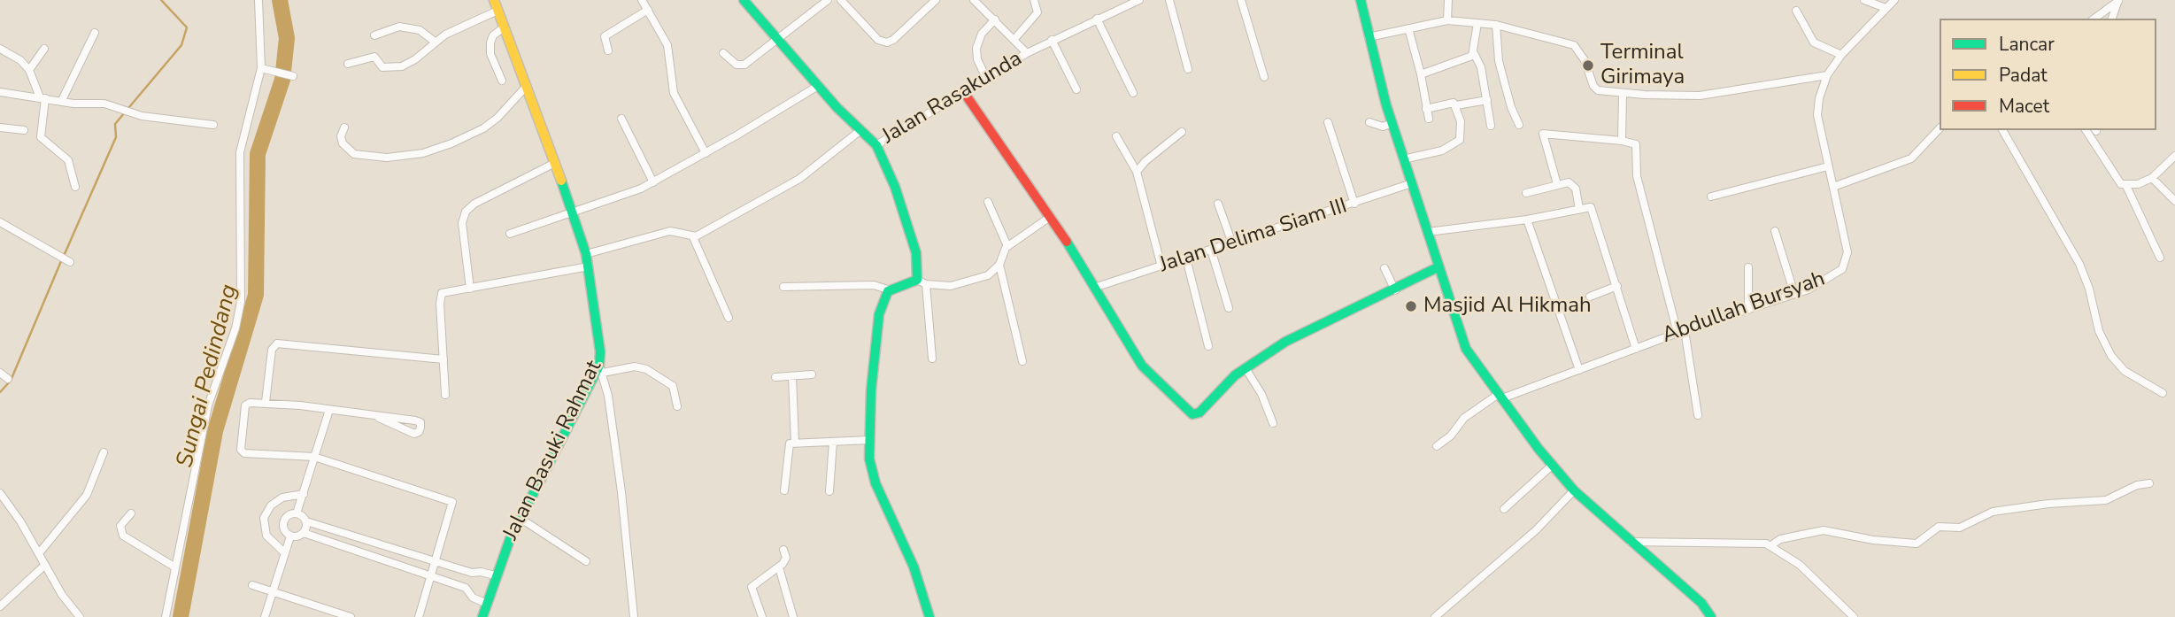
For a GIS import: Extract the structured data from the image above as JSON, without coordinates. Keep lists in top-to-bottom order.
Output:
{
  "streets": {
    "street": [
      "Jalan Rasakunda",
      "Jalan Delima Siam III",
      "Abdullah Bursyah",
      "Jalan Basuki Rahmat"
    ]
  },
  "water": ["Sungai Pedindang"],
  "places": ["Terminal Girimaya", "Masjid Al Hikmah"],
  "legend": ["Lancar", "Padat", "Macet"]
}
